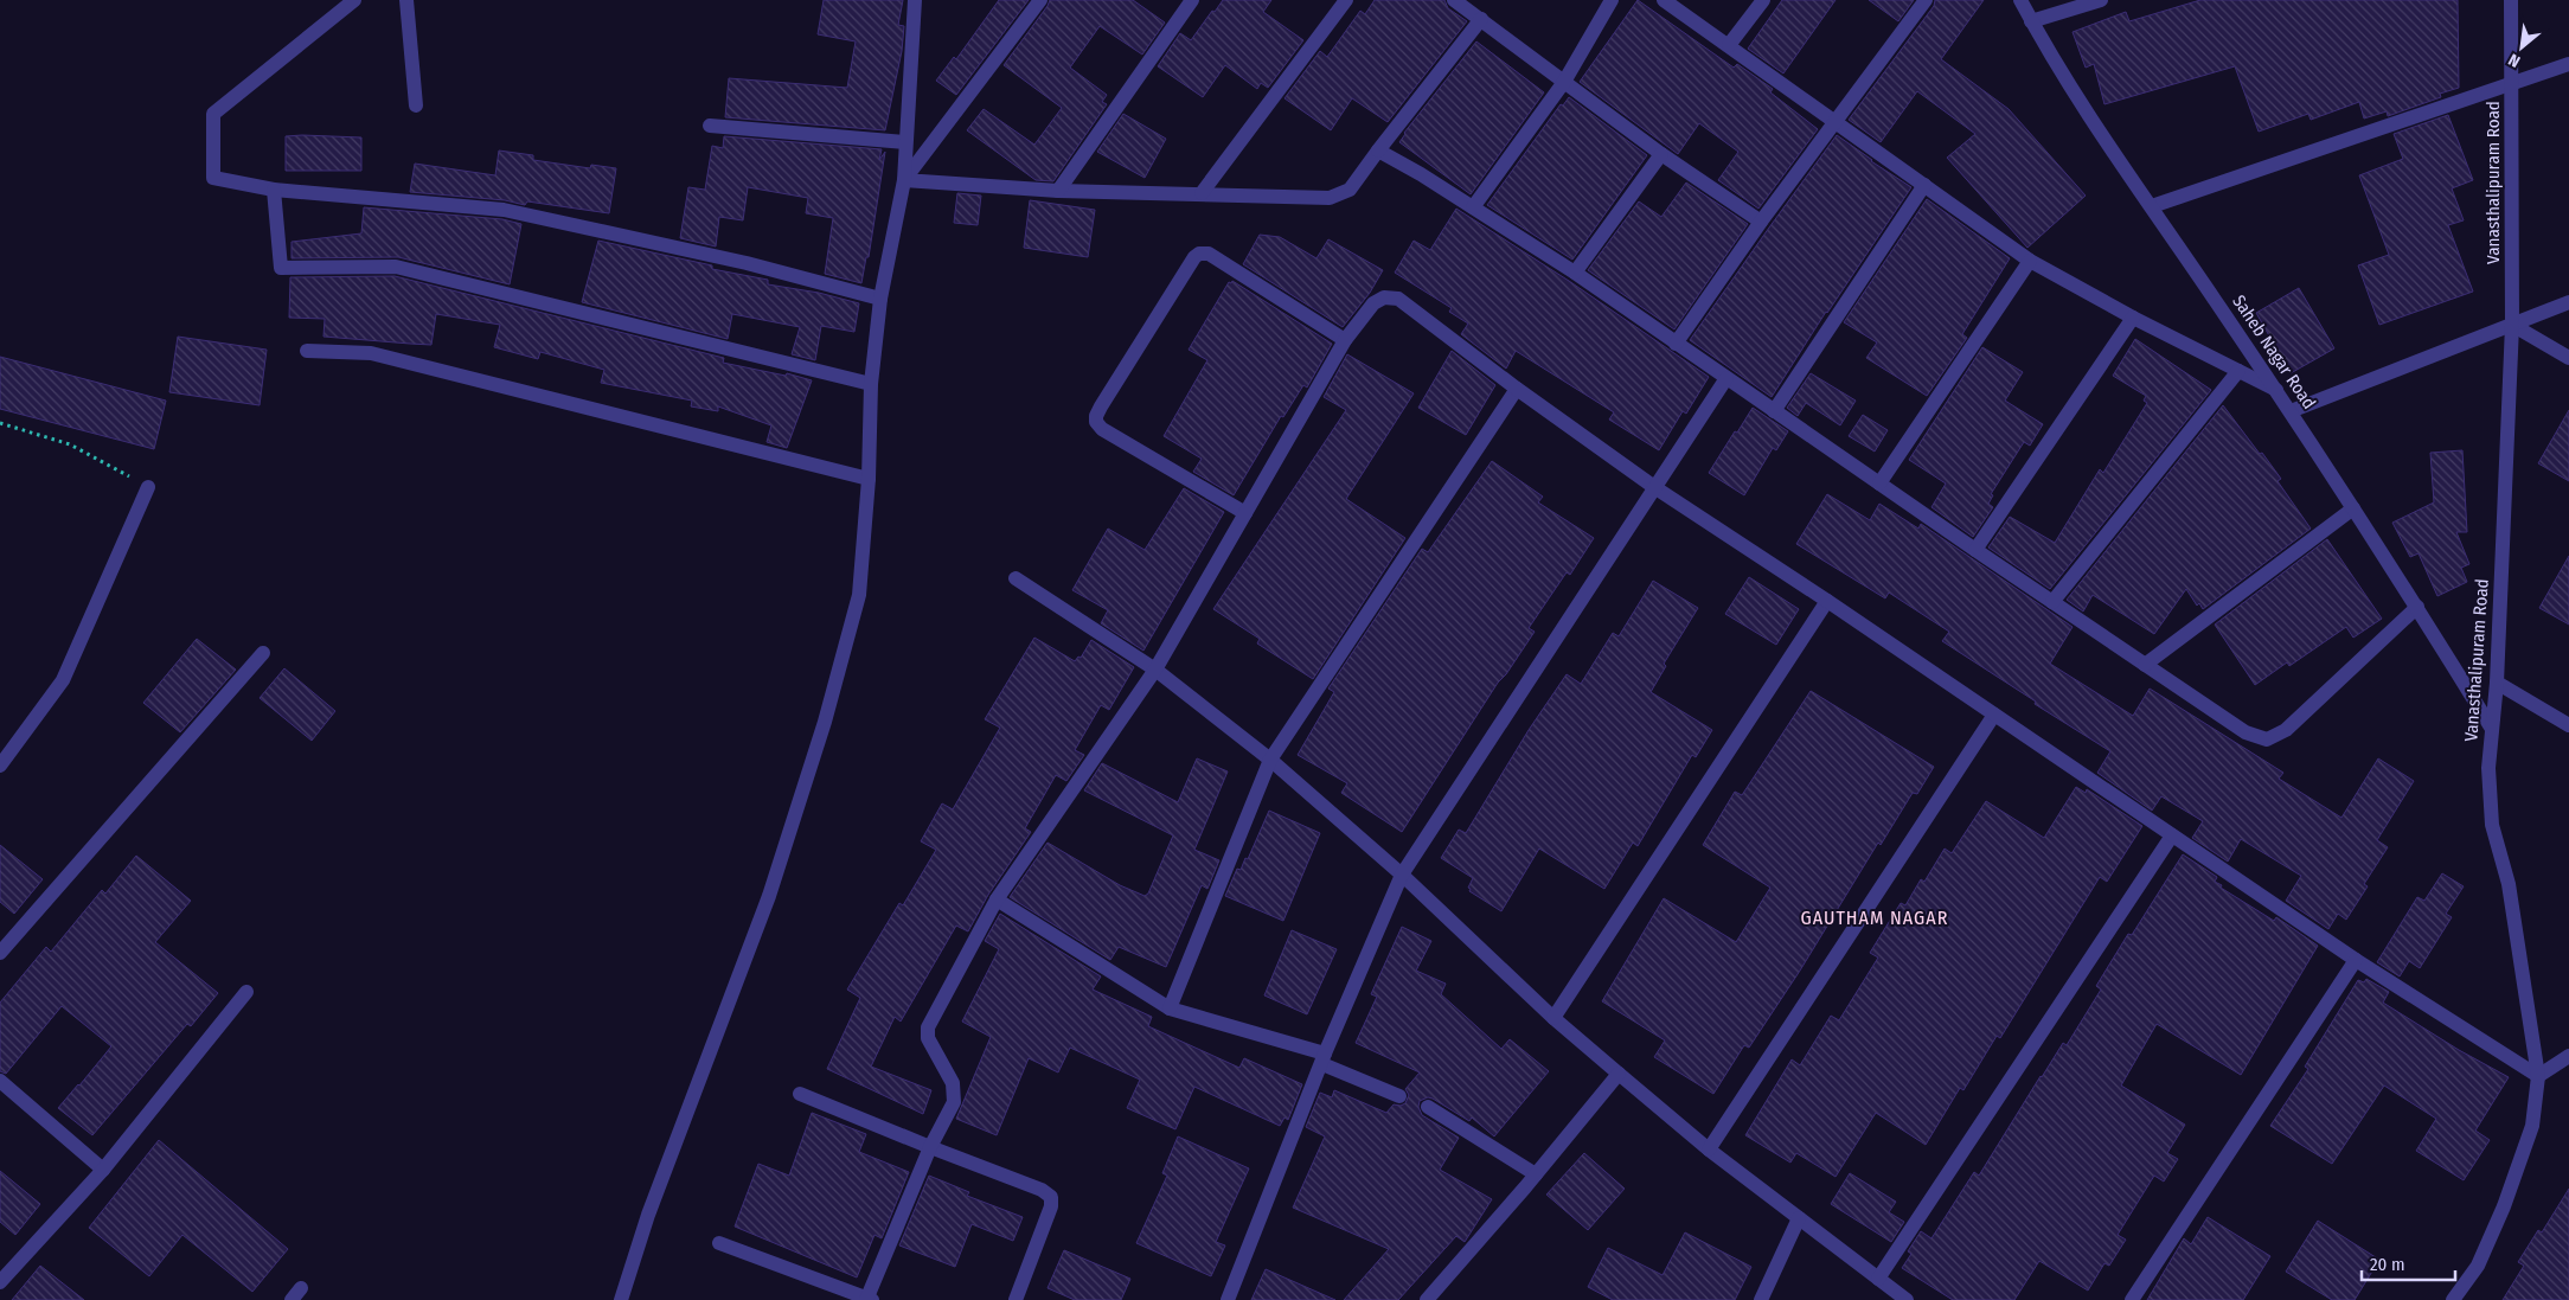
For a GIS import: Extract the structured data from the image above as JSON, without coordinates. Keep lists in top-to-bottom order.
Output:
{
  "streets": {
    "street": ["Vanasthalipuram Road", "Saheb Nagar Road"]
  },
  "crossings": [
    ["Vanasthalipuram Road", "Saheb Nagar Road"]
  ],
  "districts": ["GAUTHAM NAGAR"],
  "scale_bar": "20 m",
  "north": "bottom left"
}
